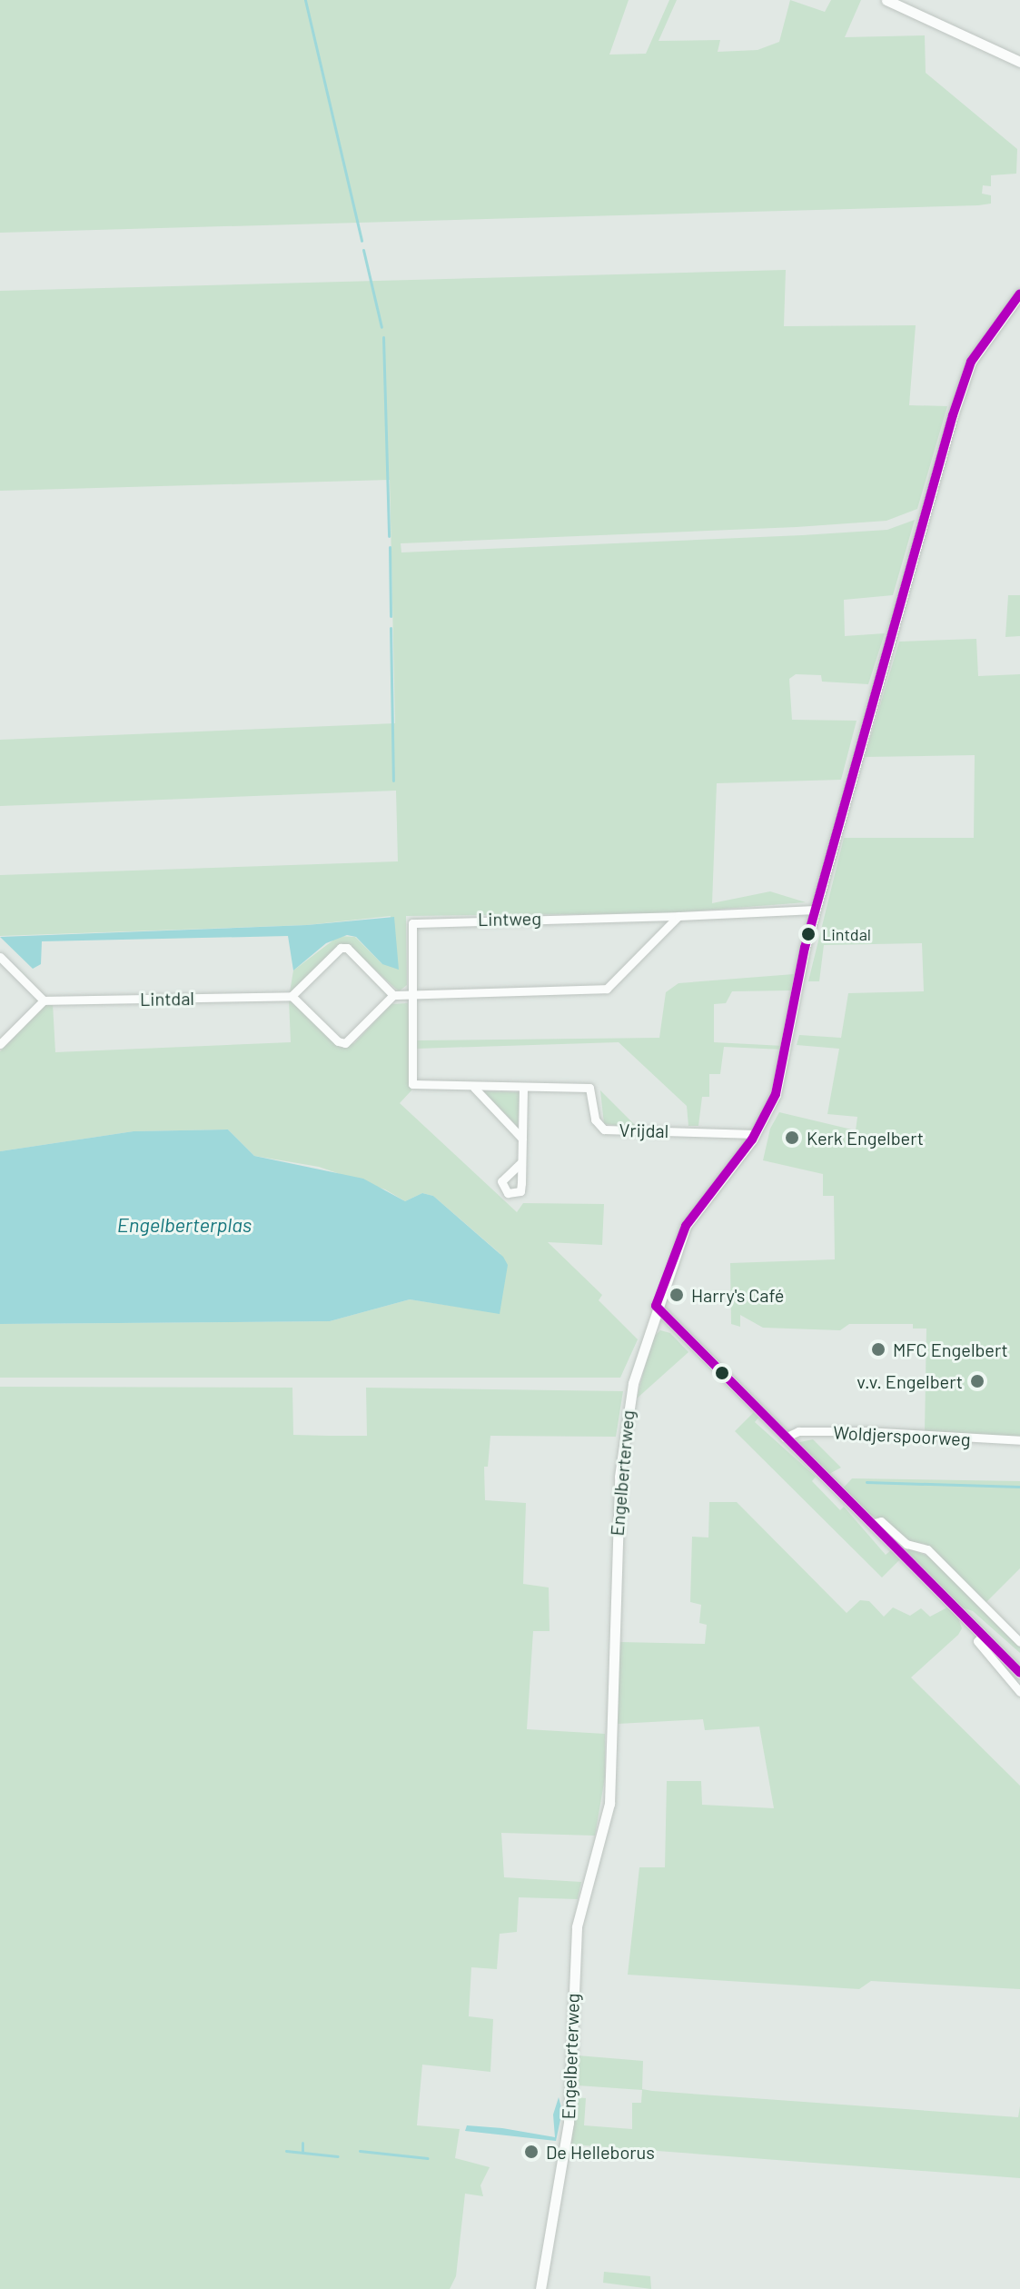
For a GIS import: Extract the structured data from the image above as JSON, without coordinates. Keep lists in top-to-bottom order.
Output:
{
  "streets": {
    "street": [
      "Lintweg",
      "Lintdal",
      "Vrijdal",
      "Woldjerspoorweg",
      "Engelberterweg"
    ]
  },
  "crossings": [
    ["Lintweg", "Vrijdal"],
    ["Vrijdal", "Engelberterweg"]
  ],
  "water": ["Engelberterplas"],
  "places": [
    "Lintdal",
    "Kerk Engelbert",
    "Harry's Café",
    "MFC Engelbert",
    "v.v. Engelbert",
    "De Helleborus"
  ]
}
